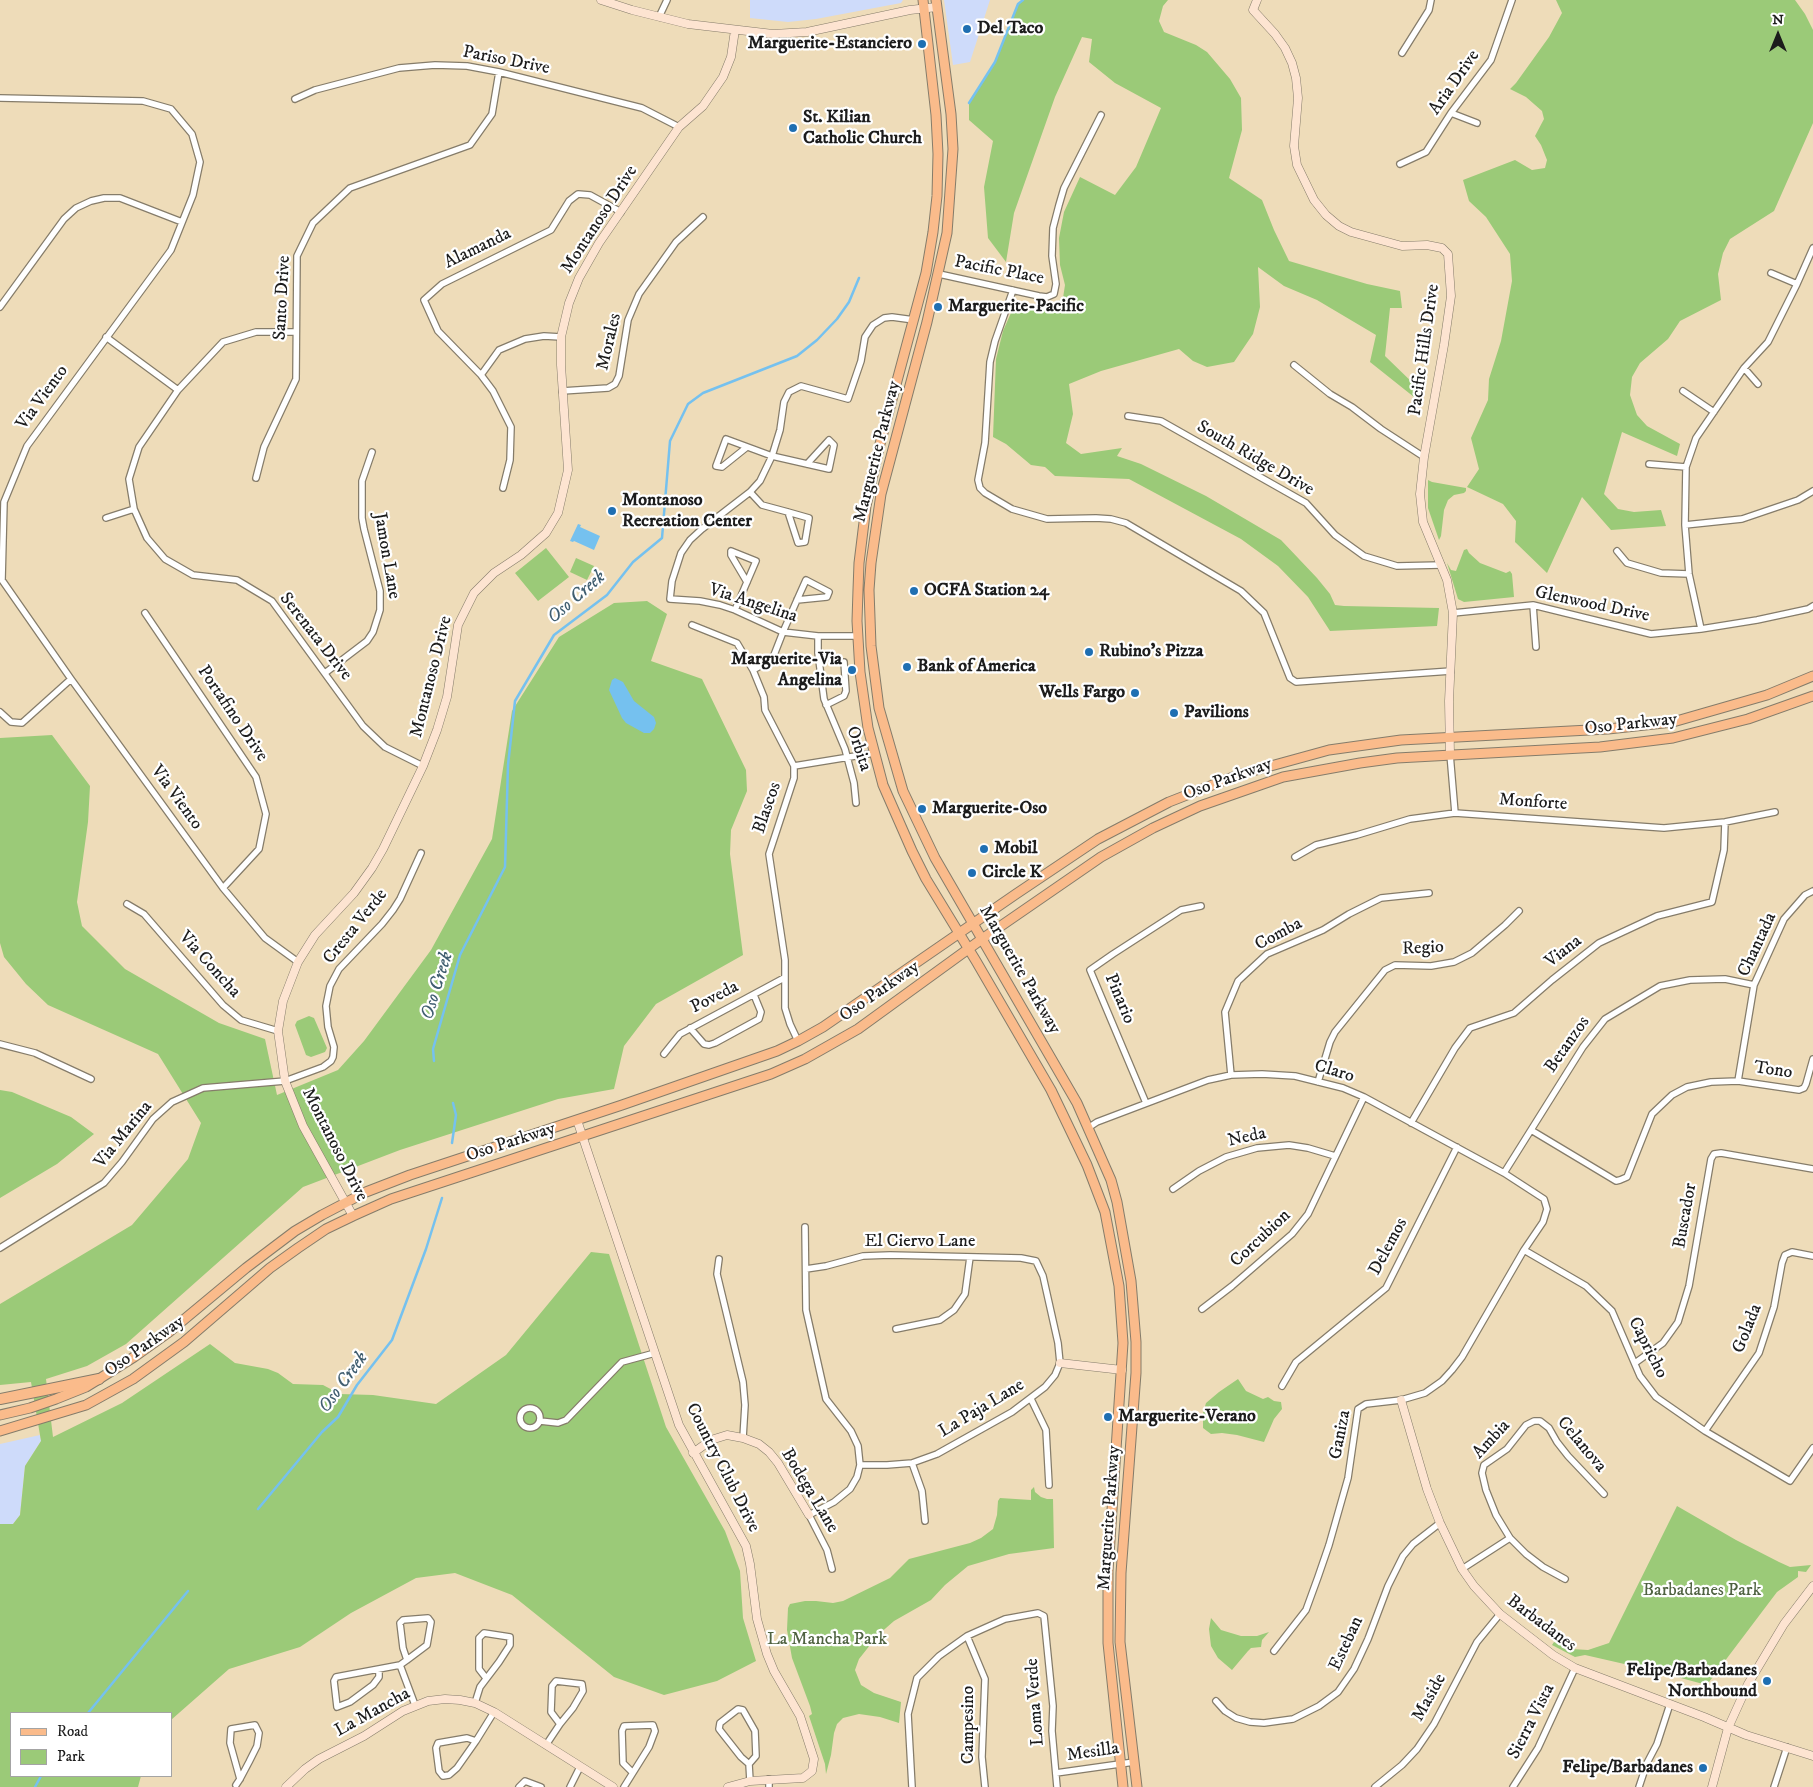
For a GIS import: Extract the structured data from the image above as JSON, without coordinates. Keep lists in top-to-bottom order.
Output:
{
  "streets": {
    "main road": ["Marguerite Parkway", "Oso Parkway"],
    "street": [
      "Pariso Drive",
      "Aria Drive",
      "Montanoso Drive",
      "Alamanda",
      "Pacific Place",
      "Santo Drive",
      "Morales",
      "Pacific Hills Drive",
      "Via Viento",
      "South Ridge Drive",
      "Jamon Lane",
      "Via Angelina",
      "Glenwood Drive",
      "Serenata Drive",
      "Portafino Drive",
      "Orbita",
      "Monforte",
      "Blascos",
      "Cresta Verde",
      "Comba",
      "Chantada",
      "Regio",
      "Viana",
      "Via Concha",
      "Poveda",
      "Pinario",
      "Betanzos",
      "Tono",
      "Claro",
      "Via Marina",
      "Neda",
      "Buscador",
      "Corcubion",
      "El Ciervo Lane",
      "Delemos",
      "Golada",
      "Capricho",
      "La Paja Lane",
      "Ganiza",
      "Ambia",
      "Celanova",
      "Country Club Drive",
      "Bodega Lane",
      "Barbadanes",
      "Esteban",
      "Maside",
      "Loma Verde",
      "La Mancha",
      "Sierra Vista",
      "Campesino",
      "Mesilla"
    ]
  },
  "crossings": [
    ["Pariso Drive", "Montanoso Drive"],
    ["Pariso Drive", "Santo Drive"],
    ["Montanoso Drive", "Alamanda"],
    ["Montanoso Drive", "Morales"],
    ["Montanoso Drive", "Via Viento"],
    ["Montanoso Drive", "Serenata Drive"],
    ["Montanoso Drive", "Oso Parkway"],
    ["Montanoso Drive", "Cresta Verde"],
    ["Montanoso Drive", "Via Concha"],
    ["Montanoso Drive", "Via Marina"],
    ["Pacific Place", "Marguerite Parkway"],
    ["Santo Drive", "Serenata Drive"],
    ["Pacific Hills Drive", "South Ridge Drive"],
    ["Pacific Hills Drive", "Glenwood Drive"],
    ["Pacific Hills Drive", "Oso Parkway"],
    ["Via Viento", "Portafino Drive"],
    ["Marguerite Parkway", "Via Angelina"],
    ["Marguerite Parkway", "Oso Parkway"],
    ["Marguerite Parkway", "Claro"],
    ["Marguerite Parkway", "Mesilla"],
    ["Jamon Lane", "Serenata Drive"],
    ["Via Angelina", "Orbita"],
    ["Oso Parkway", "Blascos"],
    ["Oso Parkway", "Country Club Drive"],
    ["Monforte", "Viana"],
    ["Blascos", "Poveda"],
    ["Cresta Verde", "Via Marina"],
    ["Comba", "Claro"],
    ["Chantada", "Betanzos"],
    ["Chantada", "Tono"],
    ["Regio", "Claro"],
    ["Viana", "Claro"],
    ["Pinario", "Claro"],
    ["Betanzos", "Tono"],
    ["Betanzos", "Claro"],
    ["Claro", "Corcubion"],
    ["Claro", "Delemos"],
    ["Claro", "Ganiza"],
    ["Neda", "Corcubion"],
    ["Buscador", "Capricho"],
    ["El Ciervo Lane", "La Paja Lane"],
    ["Golada", "Capricho"],
    ["Capricho", "Ganiza"],
    ["Ganiza", "Barbadanes"],
    ["Ambia", "Celanova"],
    ["Country Club Drive", "Bodega Lane"],
    ["Barbadanes", "Esteban"],
    ["Barbadanes", "Maside"],
    ["Barbadanes", "Sierra Vista"],
    ["Loma Verde", "Campesino"],
    ["Loma Verde", "Mesilla"]
  ],
  "water": ["Oso Creek"],
  "parks": ["Barbadanes Park", "La Mancha Park"],
  "places": [
    "Del Taco",
    "Marguerite-Estanciero",
    "St. Kilian Catholic Church",
    "Marguerite-Pacific",
    "Montanoso Recreation Center",
    "OCFA Station 24",
    "Rubino's Pizza",
    "Bank of America",
    "Marguerite-Via Angelina",
    "Wells Fargo",
    "Pavilions",
    "Marguerite-Oso",
    "Mobil",
    "Circle K",
    "Marguerite-Verano",
    "Felipe/Barbadanes Northbound",
    "Felipe/Barbadanes"
  ],
  "legend": ["Road", "Park"],
  "north": "top"
}
